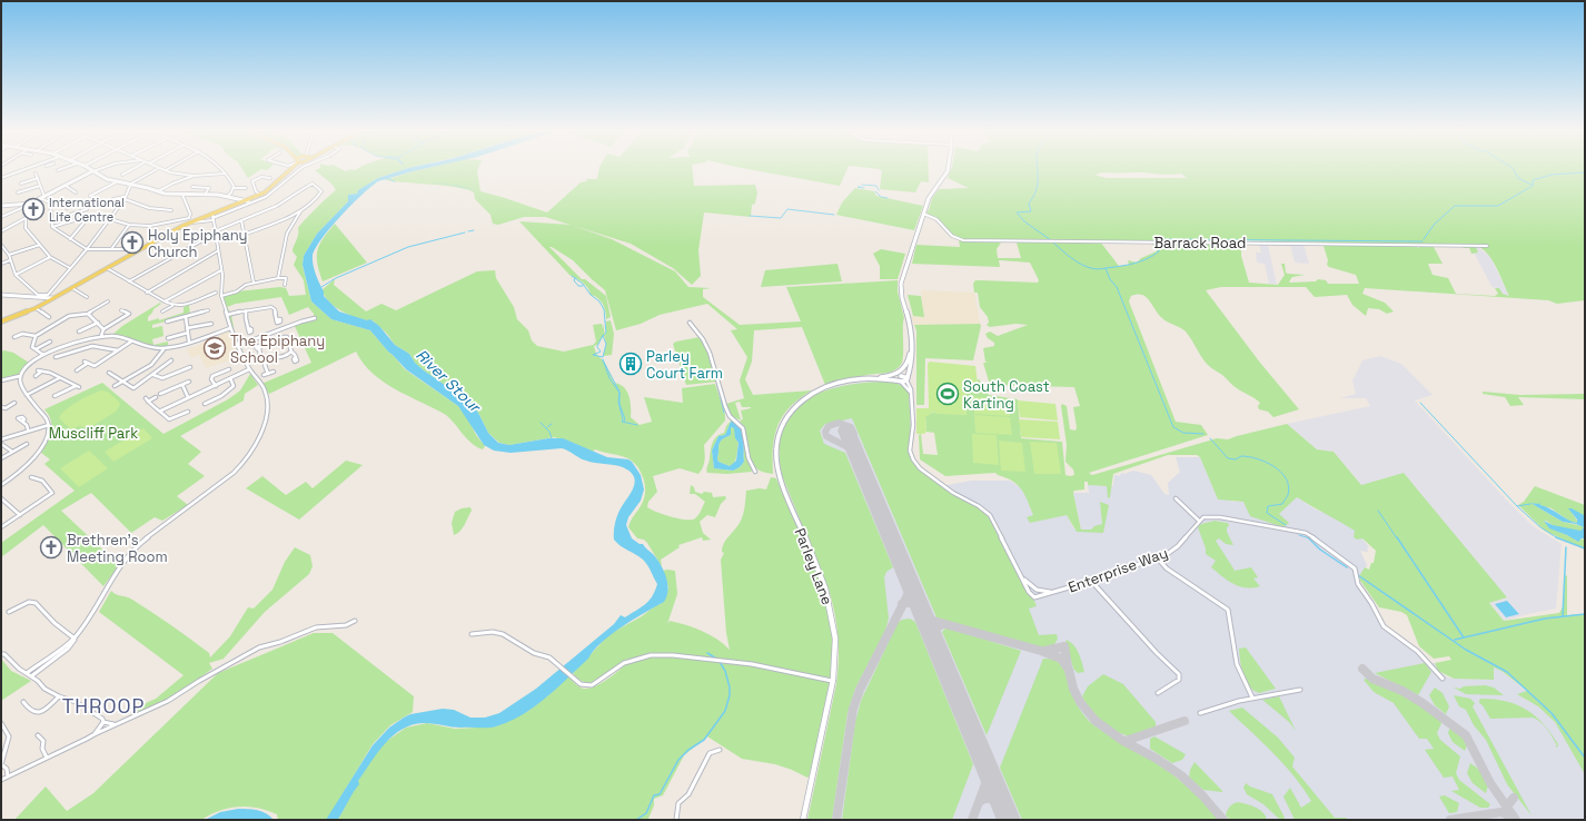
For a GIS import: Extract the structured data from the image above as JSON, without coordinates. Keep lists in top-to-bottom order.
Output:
{
  "streets": {
    "main road": ["Parley Lane"],
    "street": ["Barrack Road", "Enterprise Way"]
  },
  "districts": ["THROOP"],
  "water": ["River Stour"],
  "parks": ["Muscliff Park"],
  "places": {
    "church": ["International Life Centre", "Holy Epiphany Church", "Brethren's Meeting Room"],
    "school or university": ["The Epiphany School"],
    "building": ["Parley Court Farm"],
    "sports": ["South Coast Karting"]
  }
}
